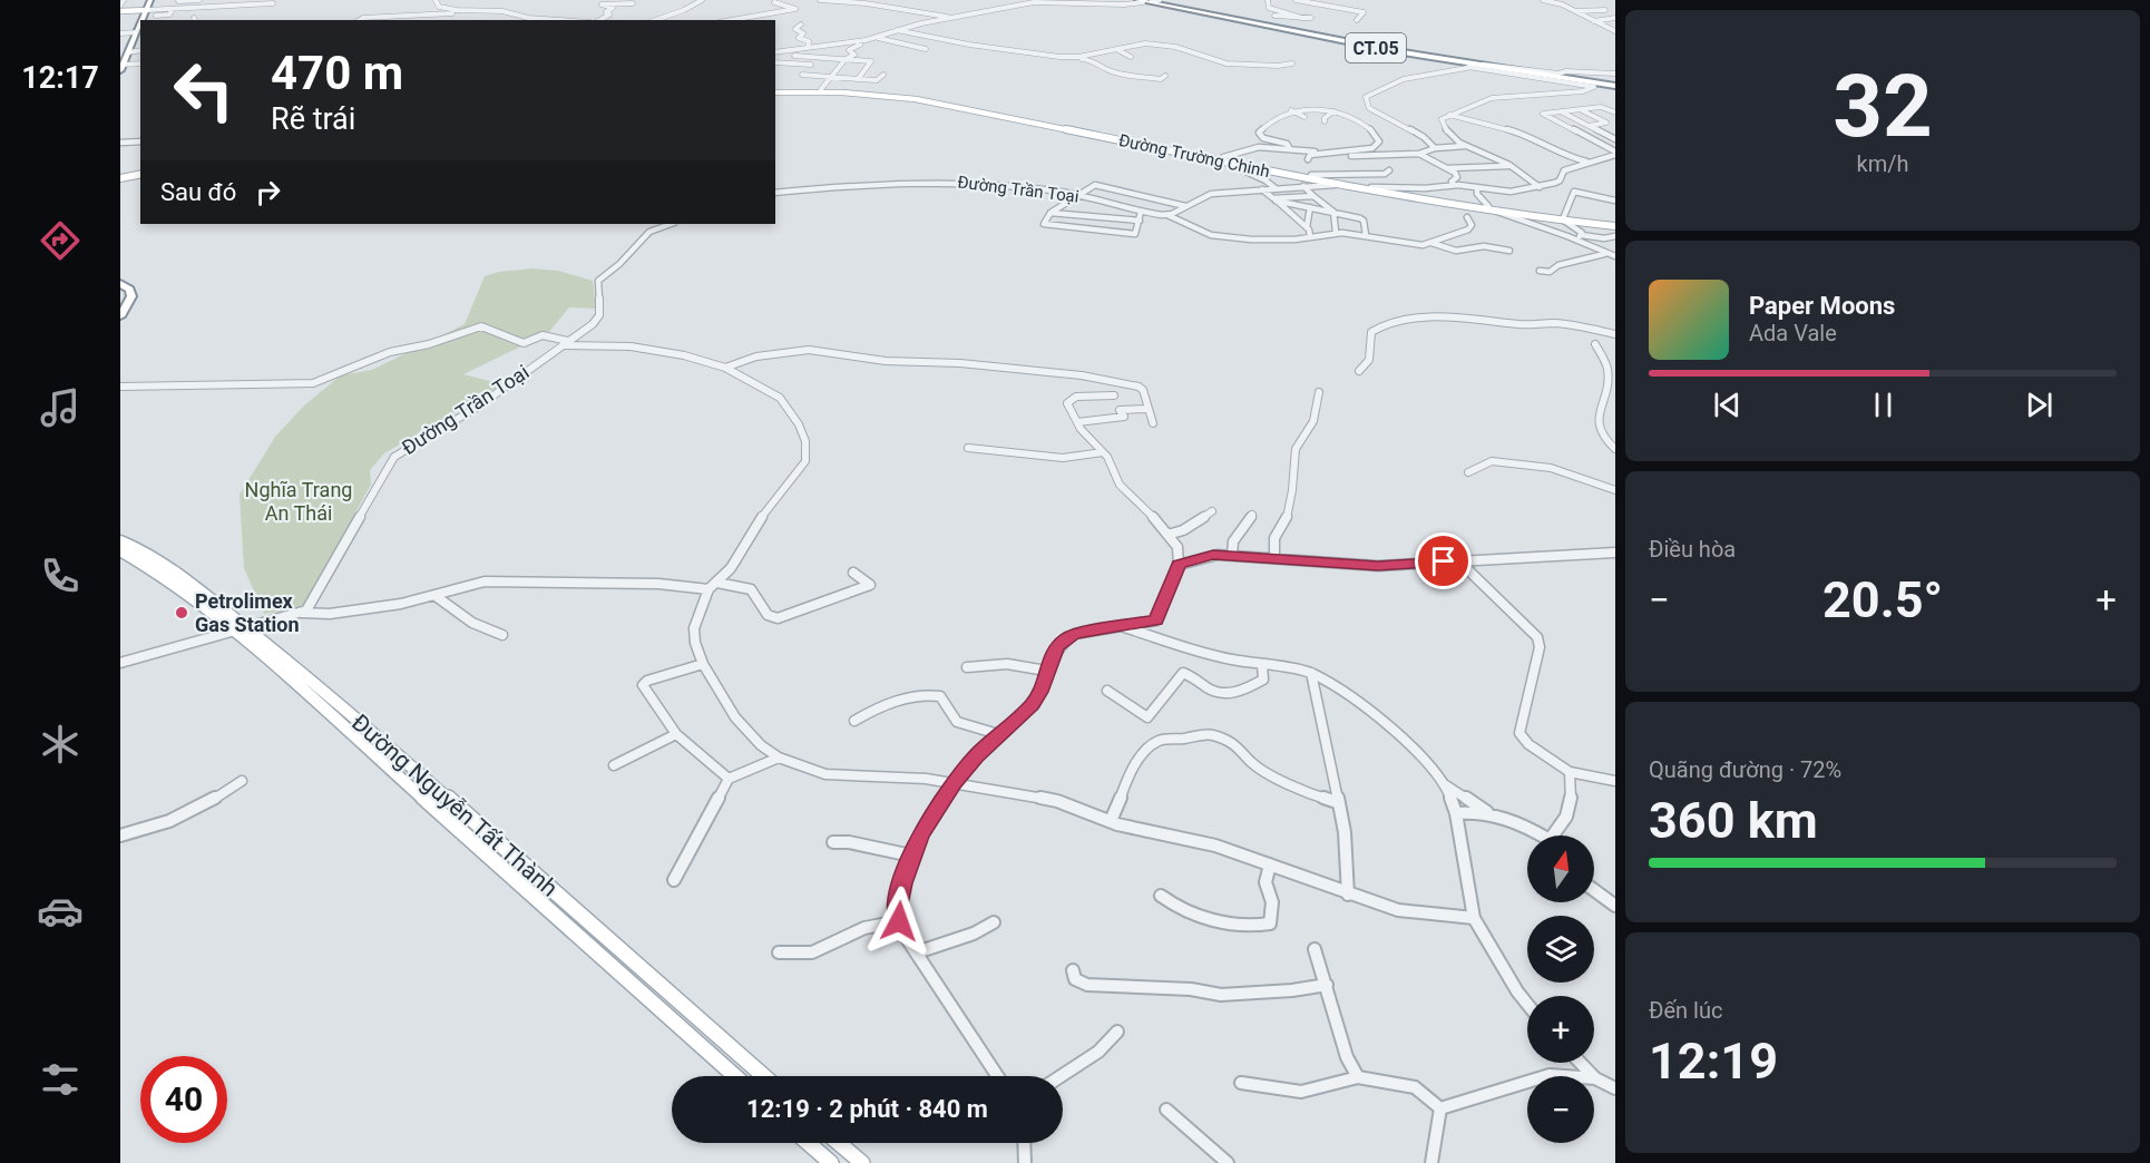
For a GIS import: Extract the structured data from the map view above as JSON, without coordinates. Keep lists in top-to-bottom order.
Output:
{
  "streets": {
    "highway": ["CT.05"],
    "main road": ["Đường Trường Chinh", "Đường Nguyễn Tất Thành"],
    "street": ["Đường Trần Toại"]
  },
  "parks": ["Nghĩa Trang An Thái"],
  "places": ["Petrolimex Gas Station"],
  "north": "top",
  "page": {
    "tabs": "12:17",
    "tile": [
      ["32", "km/h"],
      "Điều hòa",
      ["Quãng đường · 72%", "360 km"],
      ["Đến lúc", "12:19"]
    ],
    "turn": ["470 m", "Rẽ trái"],
    "then": "Sau đó",
    "song": ["Paper Moons", "Ada Vale"],
    "heat": ["−", "20.5°", "+"],
    "map_buttons": ["+", "−"],
    "limit": "40",
    "trip": "12:19 · 2 phút · 840 m"
  }
}
